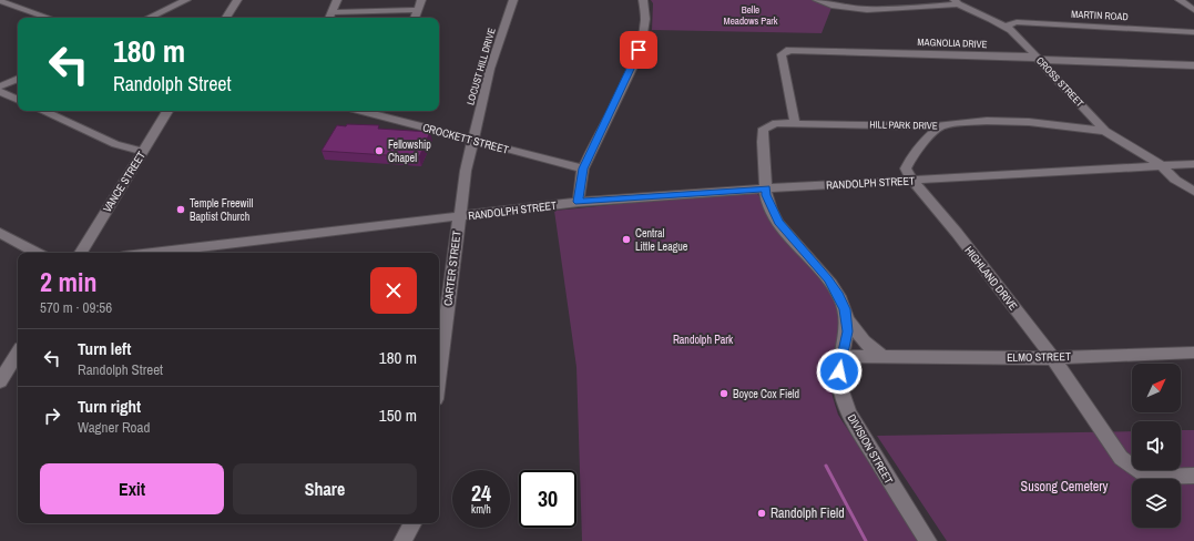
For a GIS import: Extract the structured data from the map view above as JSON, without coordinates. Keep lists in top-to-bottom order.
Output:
{
  "streets": {
    "street": [
      "MARTIN ROAD",
      "MAGNOLIA DRIVE",
      "LOCUST HILL DRIVE",
      "CROSS STREET",
      "HILL PARK DRIVE",
      "CROCKETT STREET",
      "VANCE STREET",
      "RANDOLPH STREET",
      "CARTER STREET",
      "HIGHLAND DRIVE",
      "ELMO STREET",
      "DIVISION STREET"
    ]
  },
  "crossings": [
    ["MARTIN ROAD", "CROSS STREET"],
    ["MAGNOLIA DRIVE", "CROSS STREET"],
    ["MAGNOLIA DRIVE", "HILL PARK DRIVE"],
    ["LOCUST HILL DRIVE", "CROCKETT STREET"],
    ["LOCUST HILL DRIVE", "RANDOLPH STREET"],
    ["LOCUST HILL DRIVE", "CARTER STREET"],
    ["CROSS STREET", "HILL PARK DRIVE"],
    ["CROSS STREET", "RANDOLPH STREET"],
    ["HILL PARK DRIVE", "RANDOLPH STREET"],
    ["HILL PARK DRIVE", "DIVISION STREET"],
    ["RANDOLPH STREET", "CARTER STREET"],
    ["RANDOLPH STREET", "HIGHLAND DRIVE"],
    ["RANDOLPH STREET", "DIVISION STREET"],
    ["HIGHLAND DRIVE", "ELMO STREET"],
    ["ELMO STREET", "DIVISION STREET"]
  ],
  "parks": ["Belle Meadows Park", "Randolph Park", "Susong Cemetery"],
  "places": [
    "Fellowship Chapel",
    "Temple Freewill Baptist Church",
    "Central Little League",
    "Boyce Cox Field",
    "Randolph Field"
  ],
  "north": "top right",
  "page": {
    "turn": ["180 m", "Randolph Street"],
    "heading": ["2 min", "570 m · 09:56"],
    "list": [
      {
        "name": "Turn left",
        "note": "Randolph Street",
        "value": "180 m"
      },
      {
        "name": "Turn right",
        "note": "Wagner Road",
        "value": "150 m"
      }
    ],
    "buttons": ["Exit", "Share"],
    "speed": "24 km/h",
    "limit": "30"
  }
}
